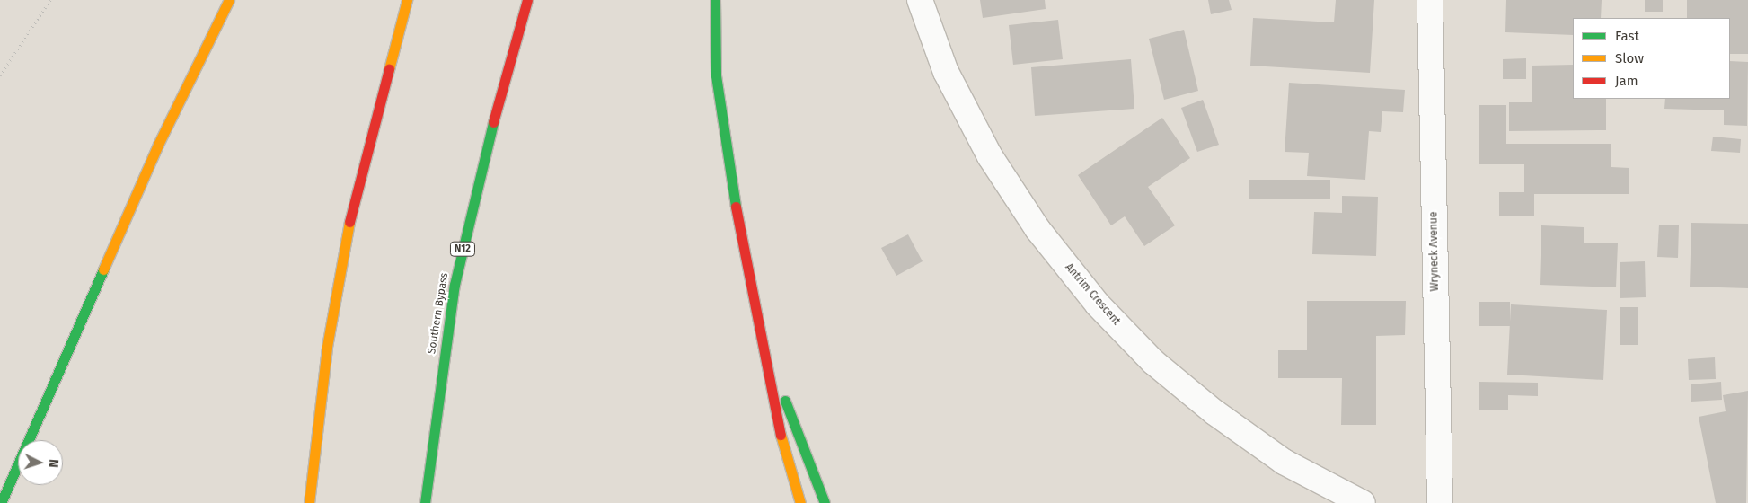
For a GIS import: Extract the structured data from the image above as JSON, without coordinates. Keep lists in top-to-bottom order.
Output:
{
  "streets": {
    "highway": ["N12", "Southern Bypass"],
    "street": ["Wryneck Avenue", "Antrim Crescent"]
  },
  "legend": ["Fast", "Slow", "Jam"],
  "north": "right"
}
